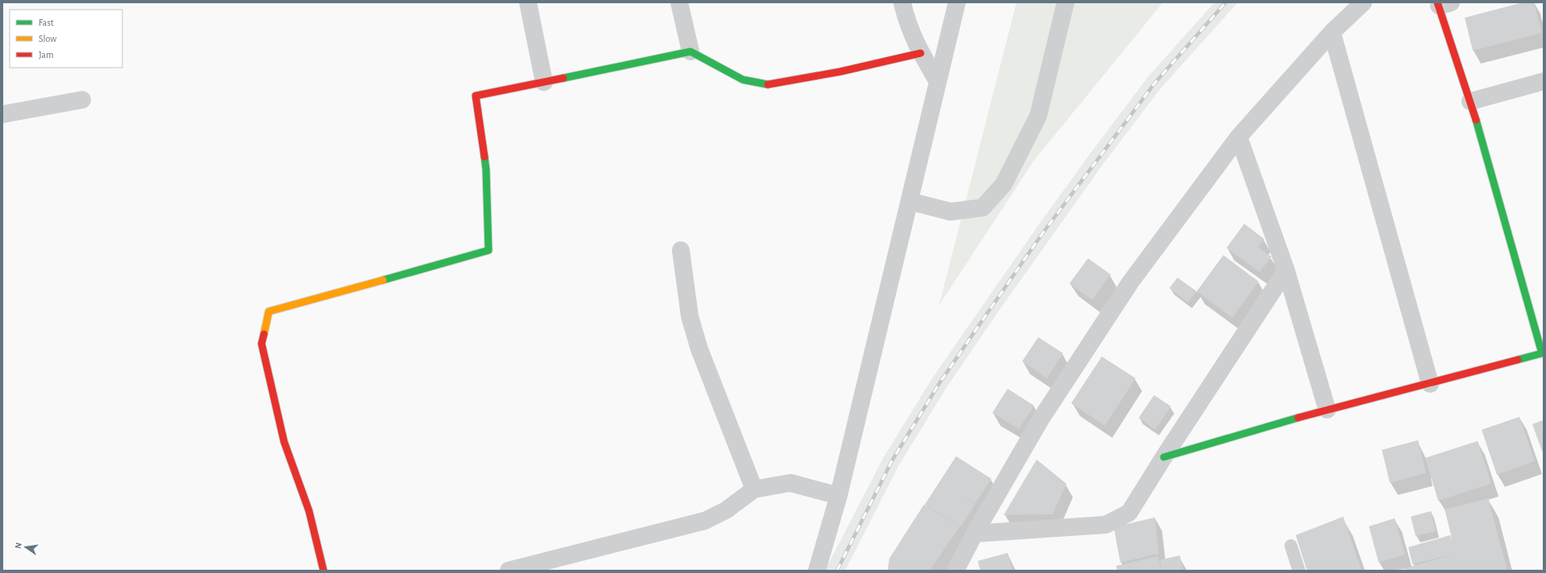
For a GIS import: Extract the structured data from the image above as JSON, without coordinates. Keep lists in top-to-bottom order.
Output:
{
  "legend": ["Fast", "Slow", "Jam"],
  "north": "left"
}
